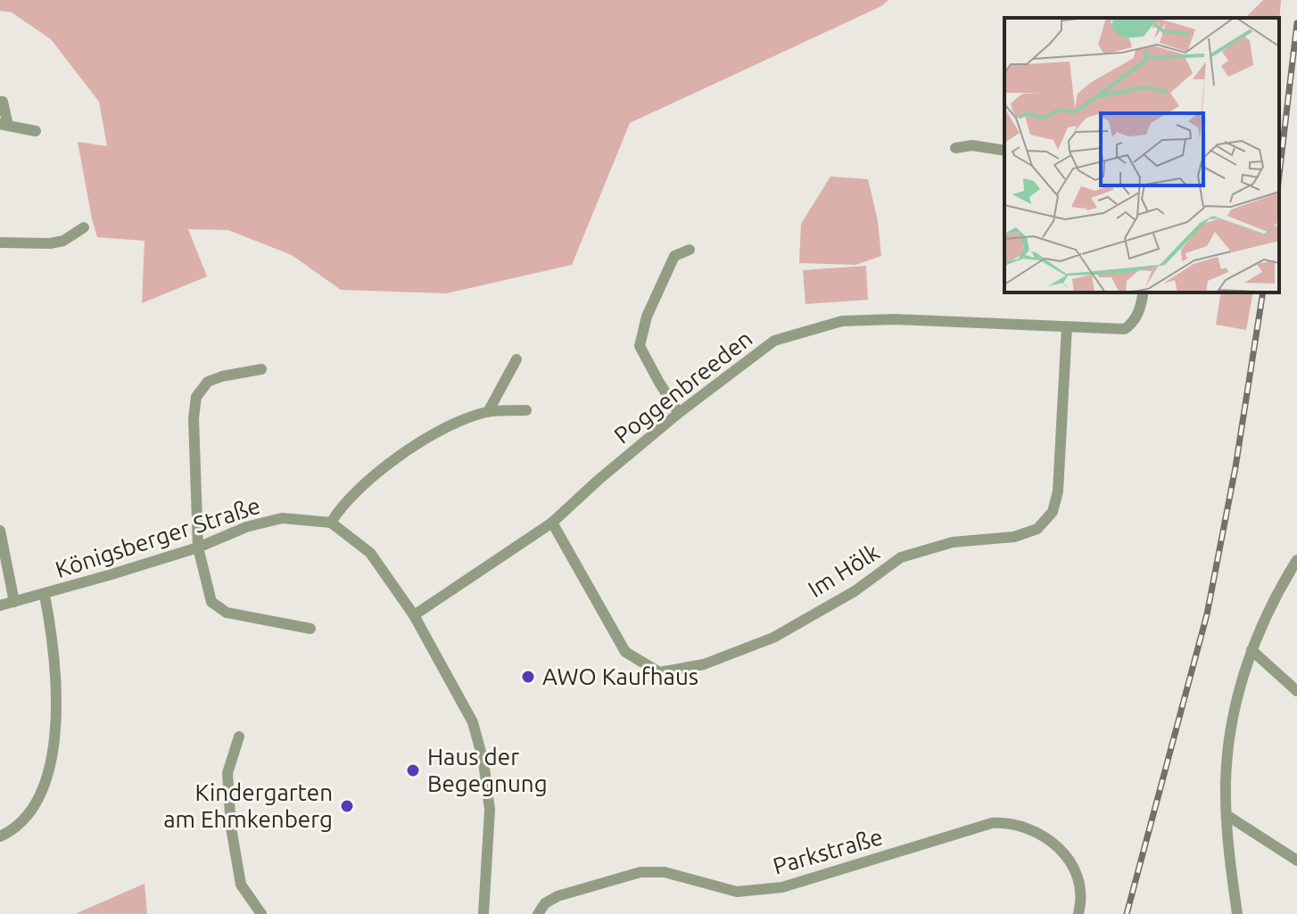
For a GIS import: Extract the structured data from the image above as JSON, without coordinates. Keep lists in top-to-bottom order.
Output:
{
  "streets": {
    "street": [
      "Poggenbreeden",
      "Königsberger Straße",
      "Im Hölk",
      "Parkstraße"
    ]
  },
  "crossings": [
    ["Poggenbreeden", "Im Hölk"]
  ],
  "places": ["AWO Kaufhaus", "Haus der Begegnung", "Kindergarten am Ehmkenberg"]
}
